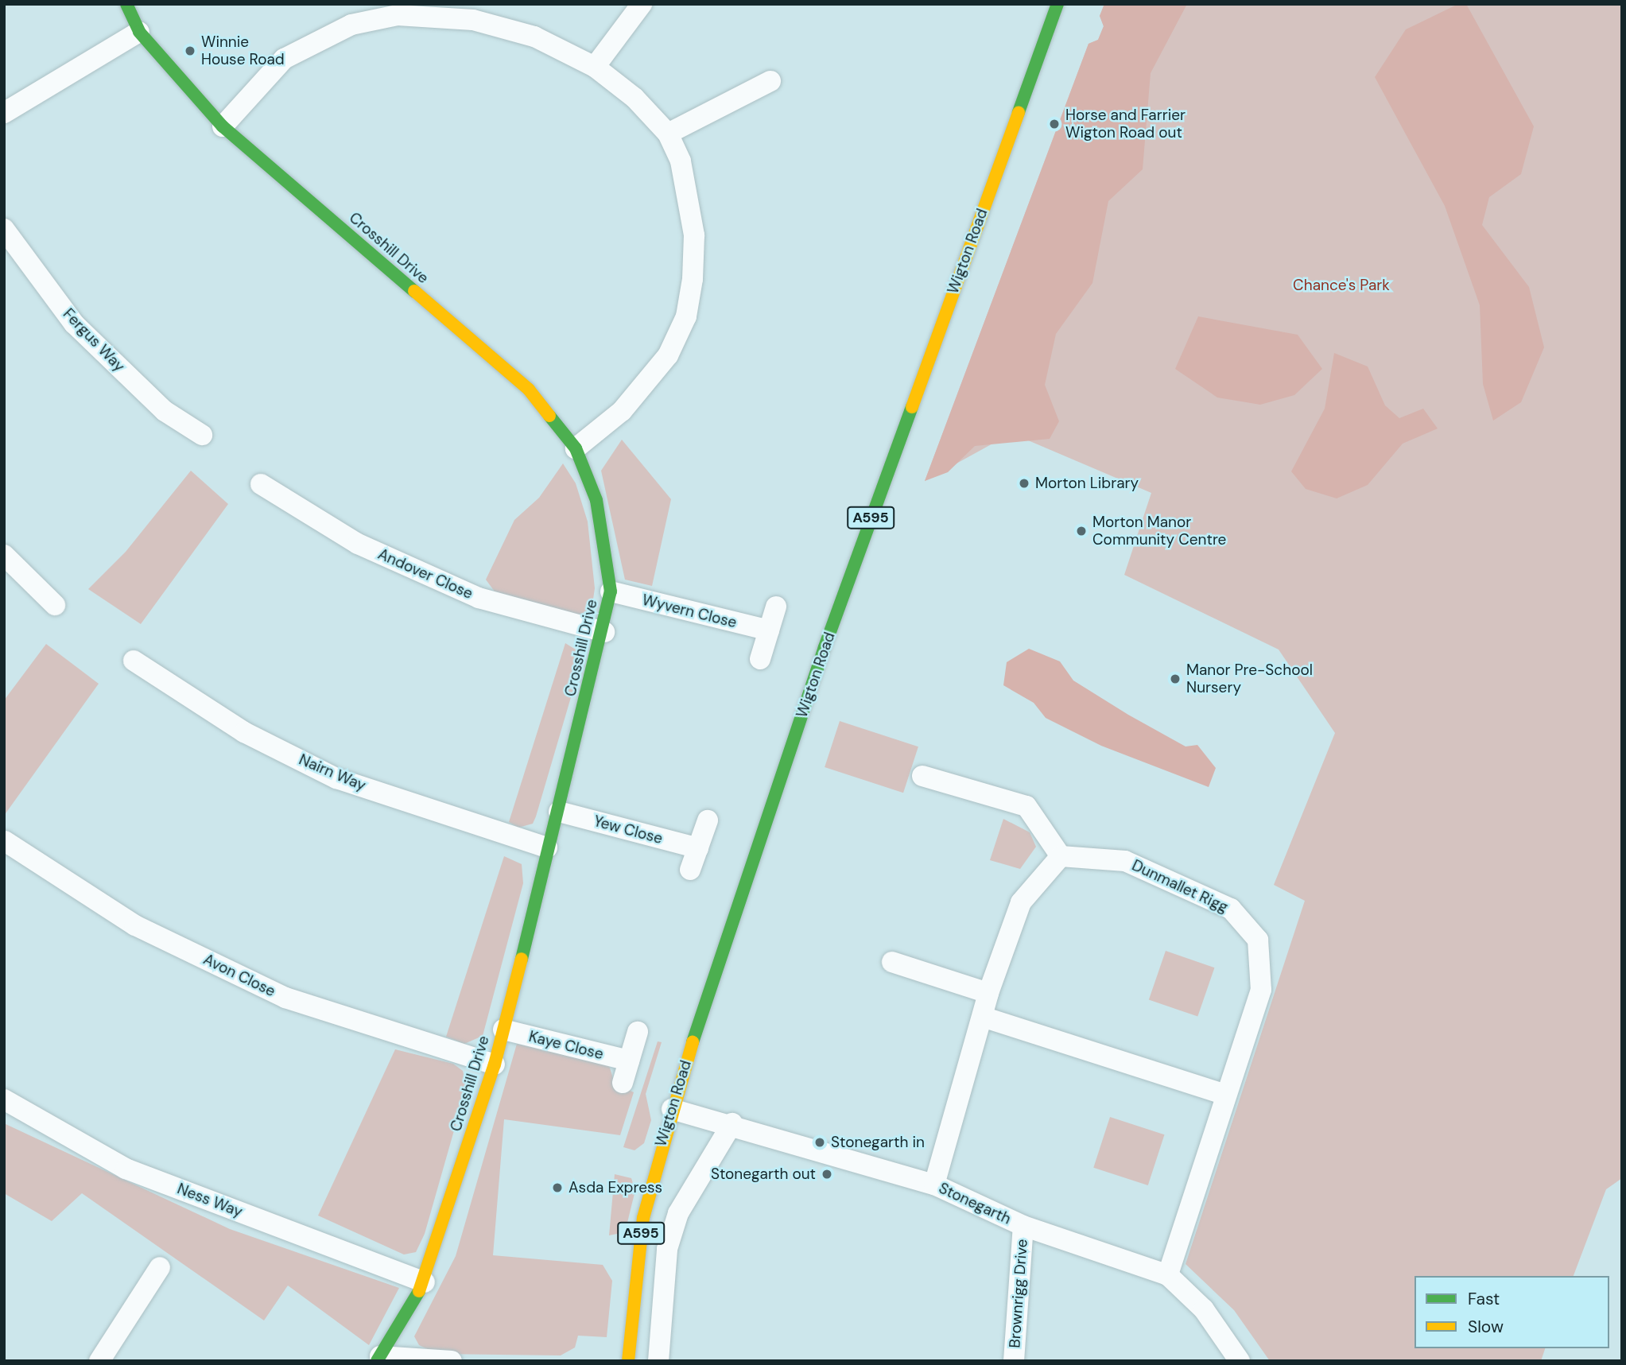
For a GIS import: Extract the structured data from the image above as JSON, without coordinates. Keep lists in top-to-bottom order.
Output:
{
  "streets": {
    "street": [
      "Crosshill Drive",
      "Wigton Road",
      "Fergus Way",
      "A595",
      "Andover Close",
      "Wyvern Close",
      "Nairn Way",
      "Yew Close",
      "Dunmallet Rigg",
      "Avon Close",
      "Kaye Close",
      "Ness Way",
      "Stonegarth",
      "Brownrigg Drive"
    ]
  },
  "crossings": [
    ["Crosshill Drive", "Andover Close"],
    ["Crosshill Drive", "Wyvern Close"],
    ["Crosshill Drive", "Nairn Way"],
    ["Crosshill Drive", "Yew Close"],
    ["Crosshill Drive", "Avon Close"],
    ["Crosshill Drive", "Kaye Close"],
    ["Crosshill Drive", "Ness Way"],
    ["Wigton Road", "Stonegarth"],
    ["Dunmallet Rigg", "Stonegarth"],
    ["Stonegarth", "Brownrigg Drive"]
  ],
  "parks": ["Chance's Park"],
  "places": [
    "Winnie House Road",
    "Horse and Farrier Wigton Road out",
    "Morton Library",
    "Morton Manor Community Centre",
    "Manor Pre-School Nursery",
    "Stonegarth in",
    "Stonegarth out",
    "Asda Express"
  ],
  "legend": ["Fast", "Slow"]
}
